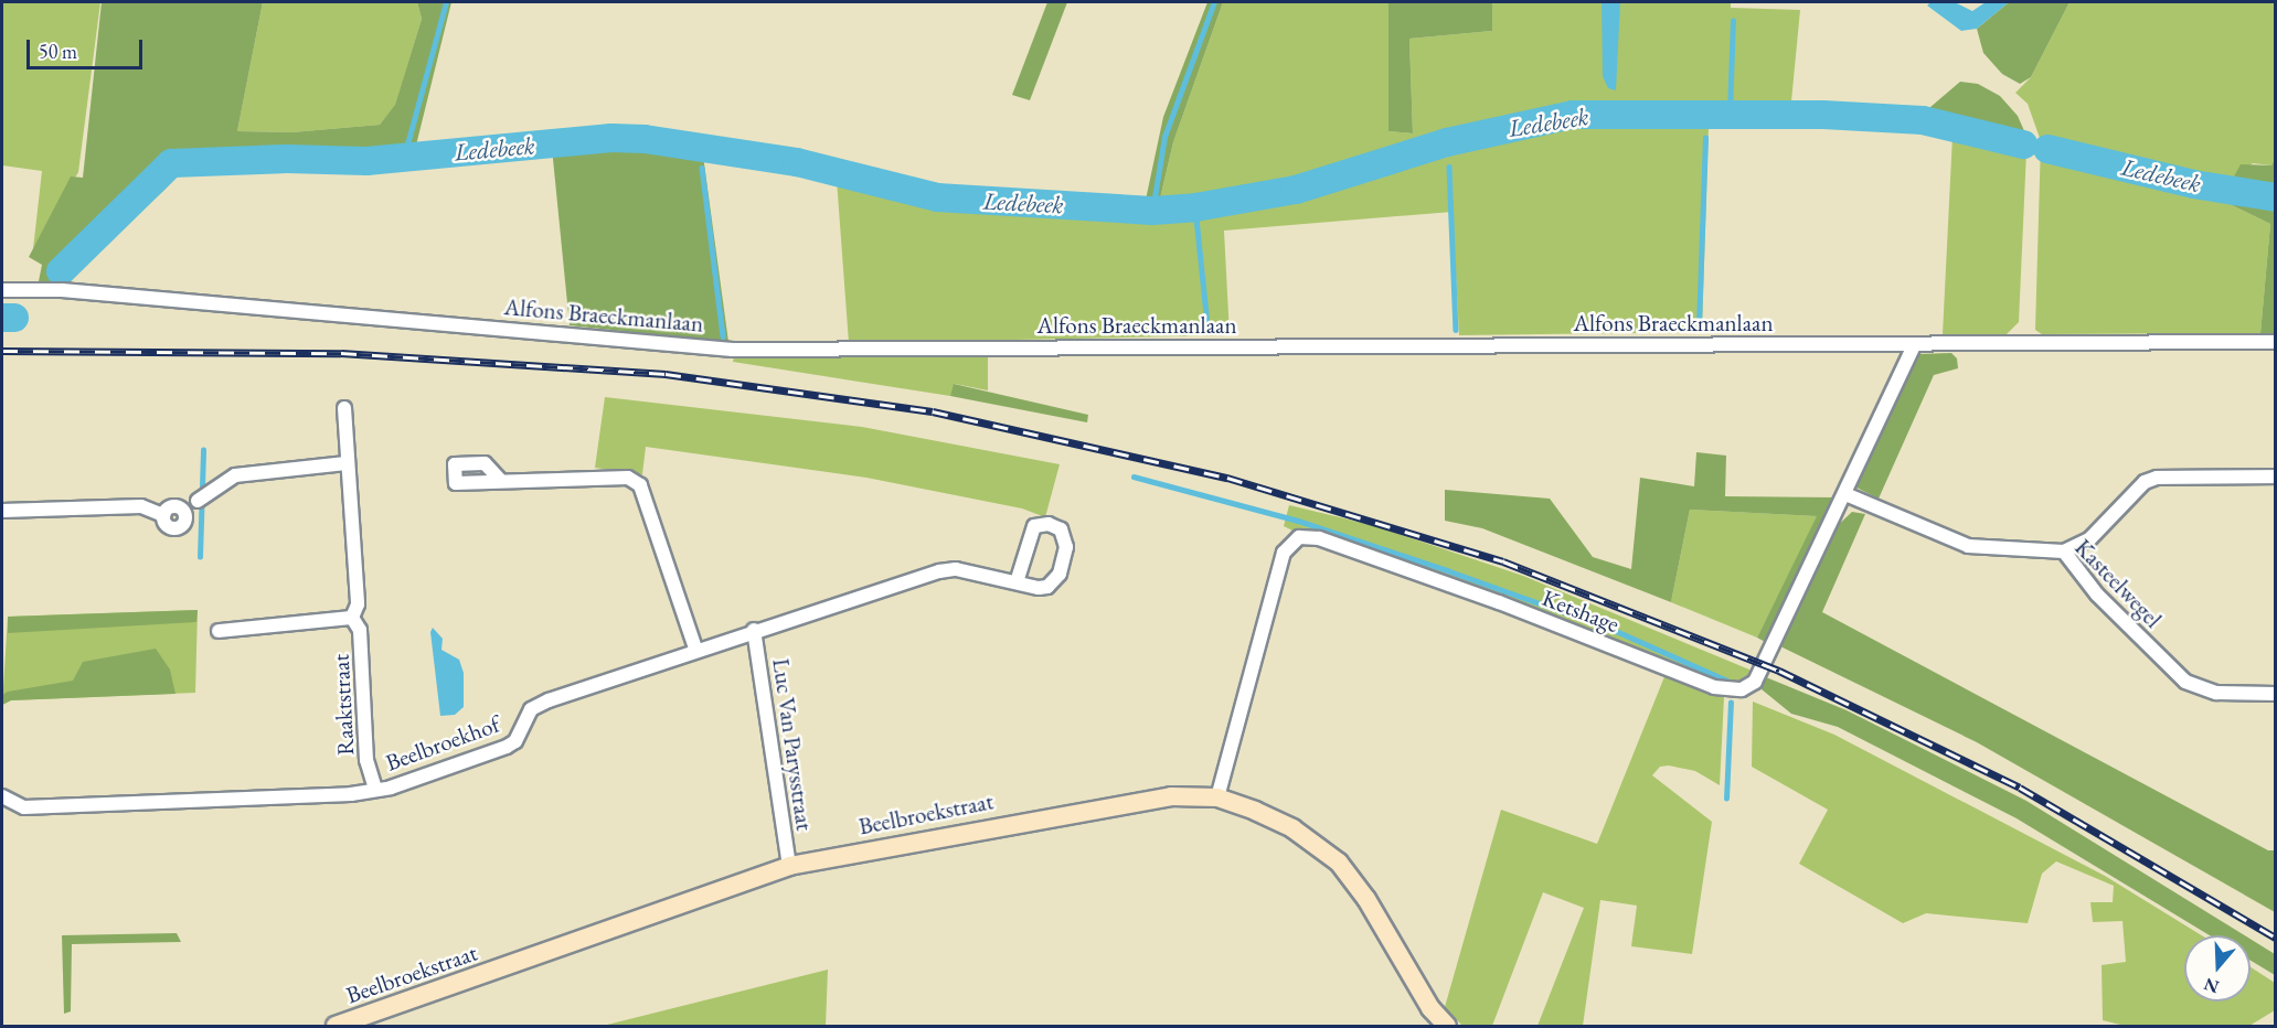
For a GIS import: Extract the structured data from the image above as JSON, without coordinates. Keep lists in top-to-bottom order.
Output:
{
  "streets": {
    "street": [
      "Alfons Braeckmanlaan",
      "Kasteelwegel",
      "Ketshage",
      "Raaktstraat",
      "Beelbroekhof",
      "Luc Van Parysstraat",
      "Beelbroekstraat"
    ]
  },
  "crossings": [
    ["Alfons Braeckmanlaan", "Ketshage"],
    ["Kasteelwegel", "Ketshage"],
    ["Ketshage", "Beelbroekstraat"],
    ["Raaktstraat", "Beelbroekhof"],
    ["Beelbroekhof", "Luc Van Parysstraat"],
    ["Luc Van Parysstraat", "Beelbroekstraat"]
  ],
  "water": ["Ledebeek"],
  "scale_bar": "50 m",
  "north": "bottom"
}
